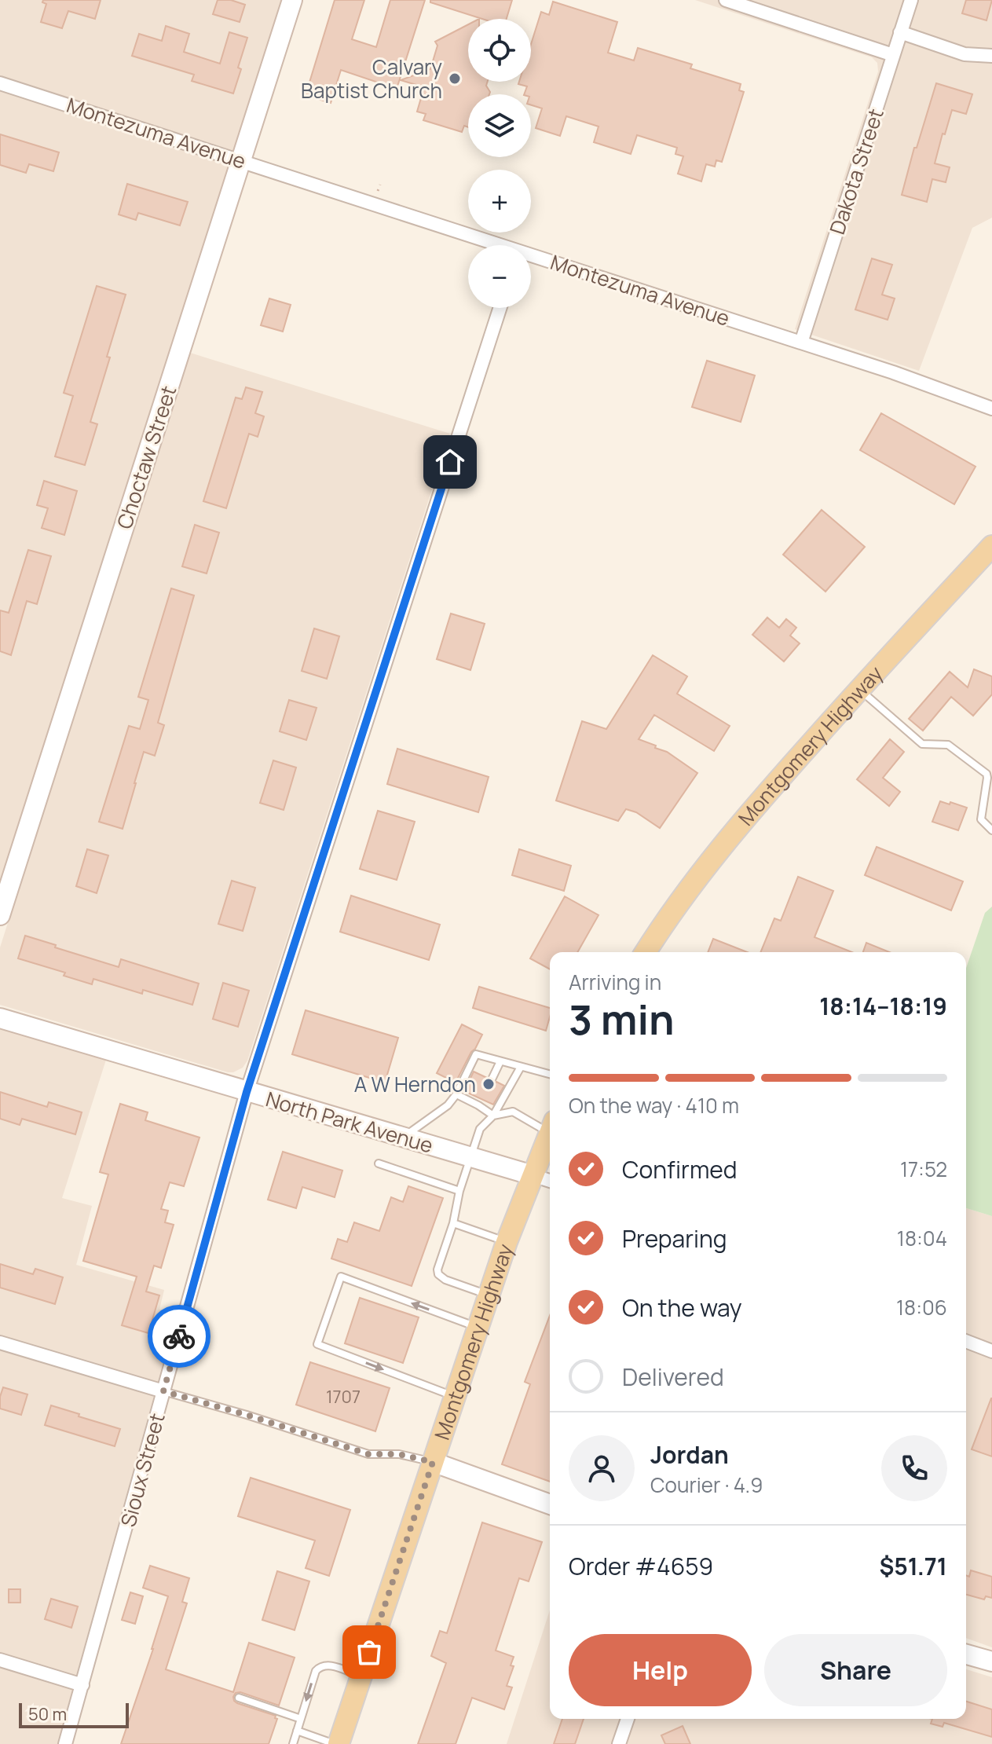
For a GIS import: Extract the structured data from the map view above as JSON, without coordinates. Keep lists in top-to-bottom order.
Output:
{
  "streets": {
    "main road": ["Montgomery Highway"],
    "street": [
      "Montezuma Avenue",
      "Dakota Street",
      "Choctaw Street",
      "North Park Avenue",
      "Sioux Street"
    ]
  },
  "crossings": [
    ["Montezuma Avenue", "Dakota Street"],
    ["Montezuma Avenue", "Choctaw Street"],
    ["Montgomery Highway", "North Park Avenue"],
    ["North Park Avenue", "Sioux Street"]
  ],
  "places": ["Calvary Baptist Church", "A W Herndon"],
  "house_numbers": ["1707"],
  "scale_bar": "50 m",
  "page": {
    "map_buttons": ["+", "−"],
    "heading": ["3 min", "Arriving in", "18:14–18:19"],
    "panel": [
      "Jordan",
      "Courier · 4.9",
      "Order #4659",
      "$51.71"
    ],
    "bar": "On the way · 410 m",
    "list": [
      ["Confirmed", "17:52"],
      ["Preparing", "18:04"],
      ["On the way", "18:06"],
      "Delivered"
    ],
    "buttons": ["Help", "Share"],
    "scale": "50 m"
  }
}
